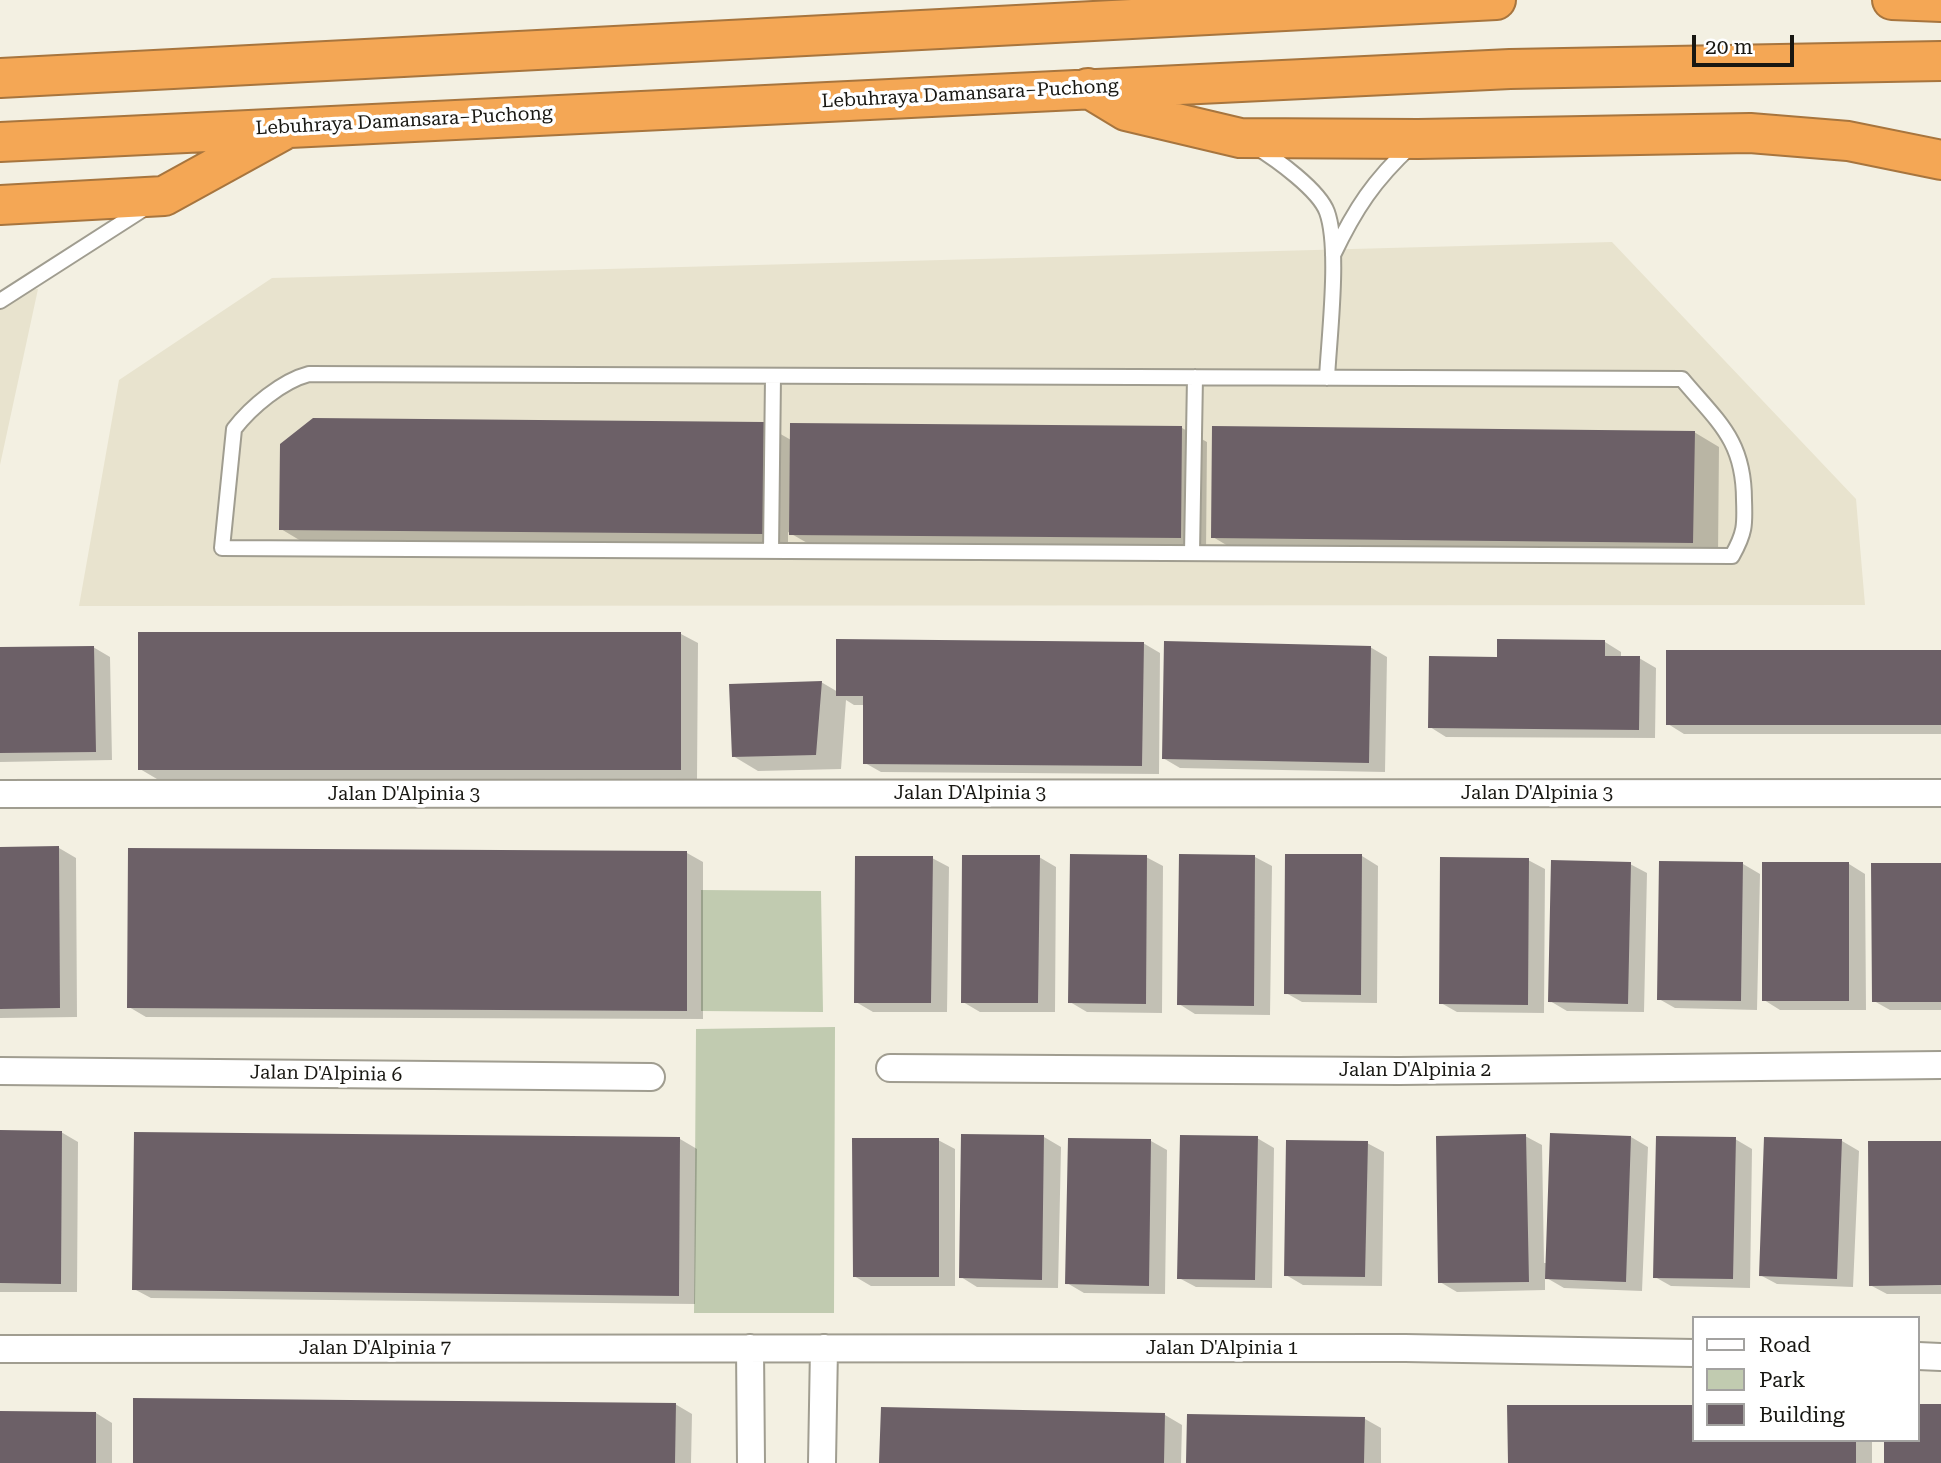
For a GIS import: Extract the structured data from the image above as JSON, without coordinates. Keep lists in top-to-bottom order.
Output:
{
  "streets": {
    "highway": ["Lebuhraya Damansara–Puchong"],
    "street": [
      "Jalan D'Alpinia 3",
      "Jalan D'Alpinia 2",
      "Jalan D'Alpinia 6",
      "Jalan D'Alpinia 7",
      "Jalan D'Alpinia 1"
    ]
  },
  "crossings": [
    ["Jalan D'Alpinia 7", "Jalan D'Alpinia 1"]
  ],
  "legend": ["Road", "Park", "Building"],
  "scale_bar": "20 m"
}
